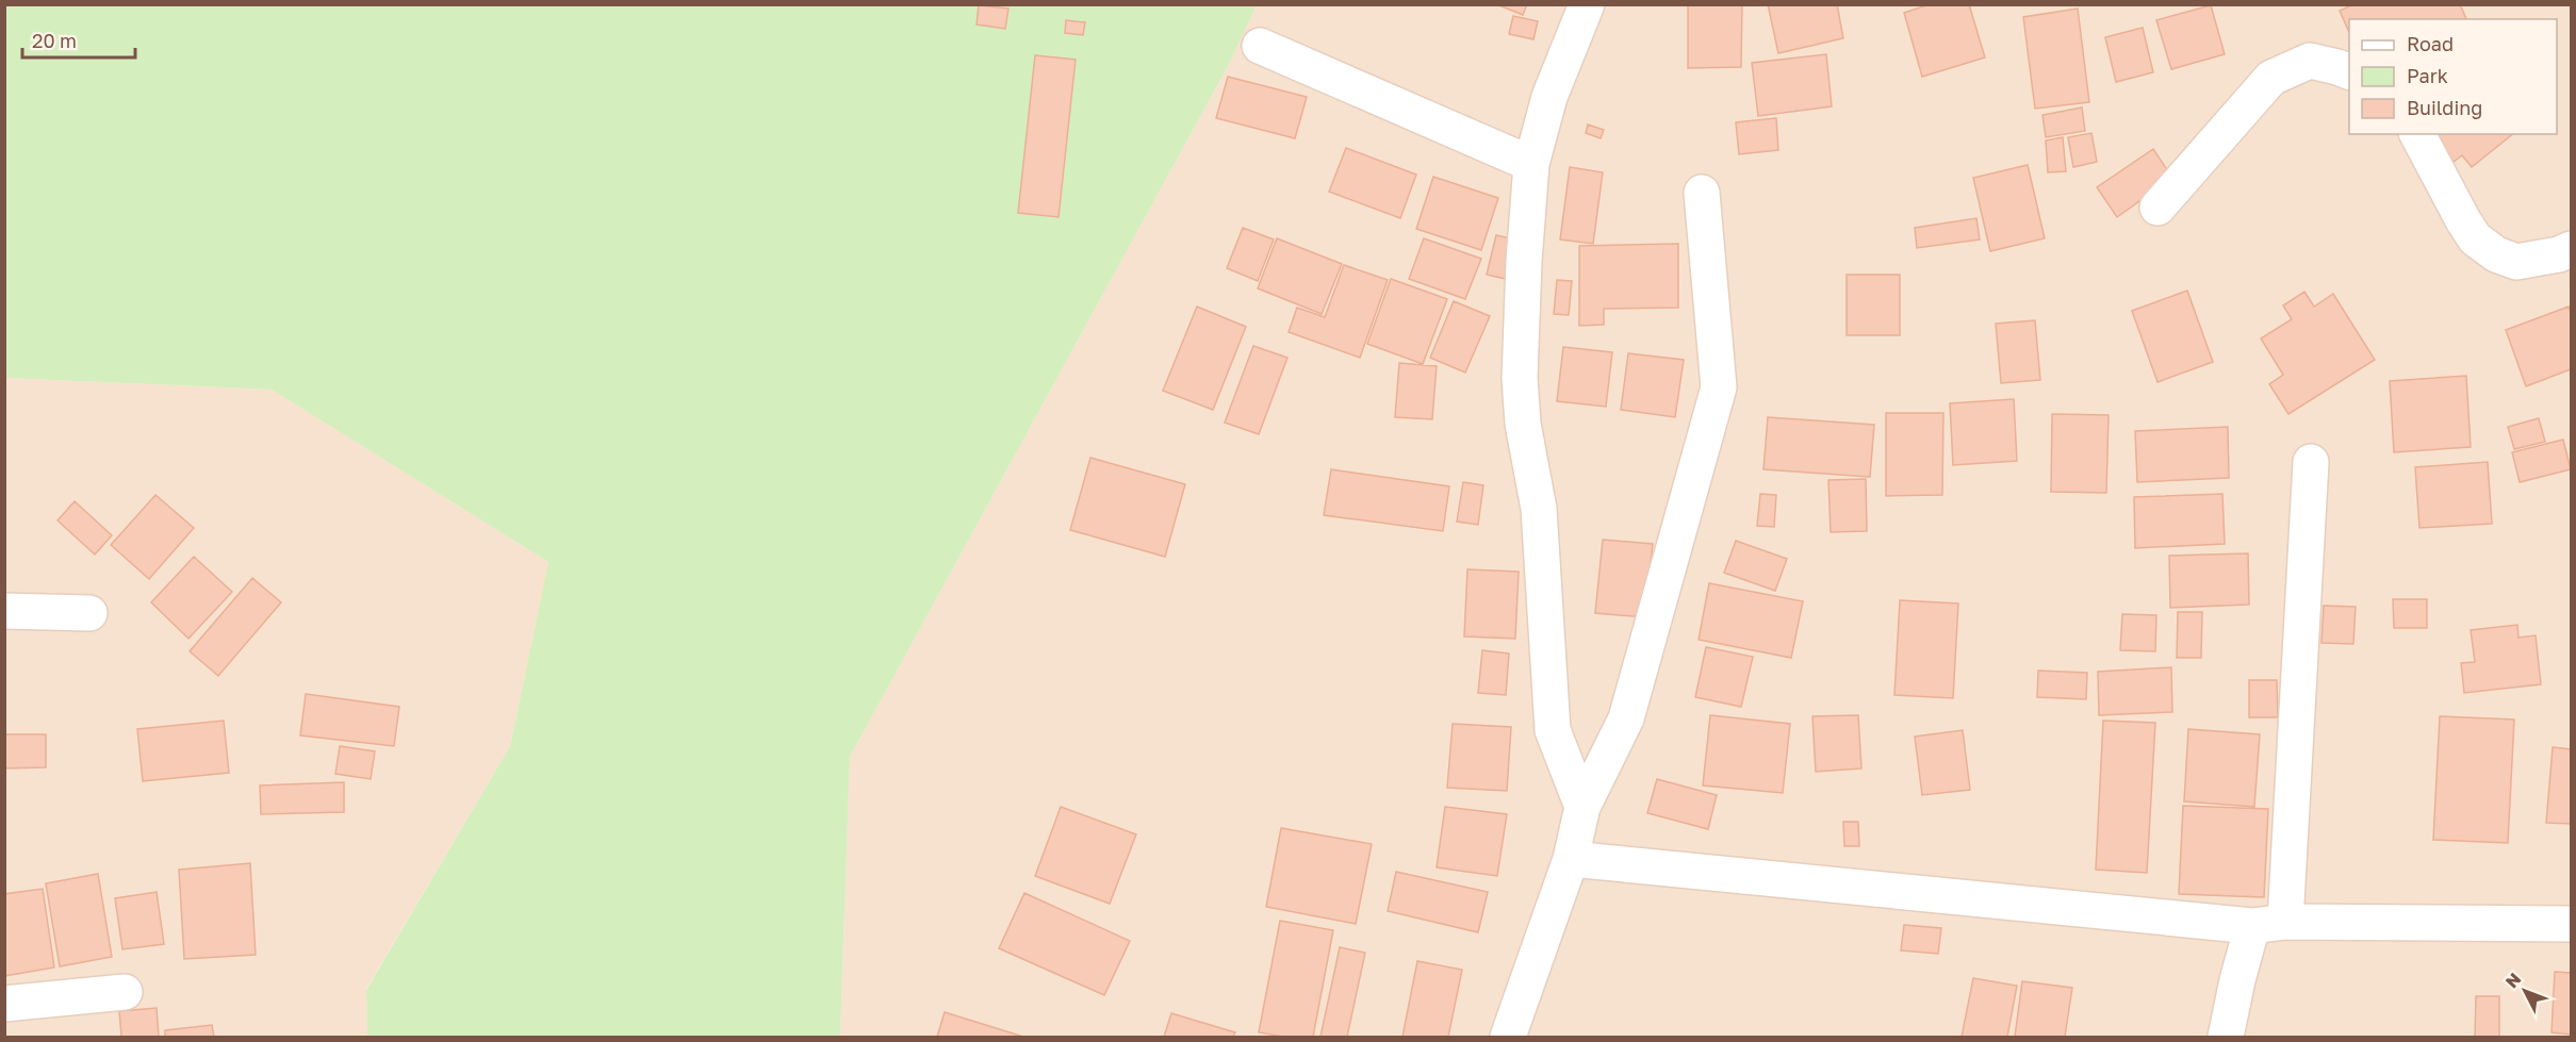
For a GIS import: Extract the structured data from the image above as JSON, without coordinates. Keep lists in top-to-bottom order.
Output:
{
  "legend": ["Road", "Park", "Building"],
  "scale_bar": "20 m",
  "north": "top left"
}
